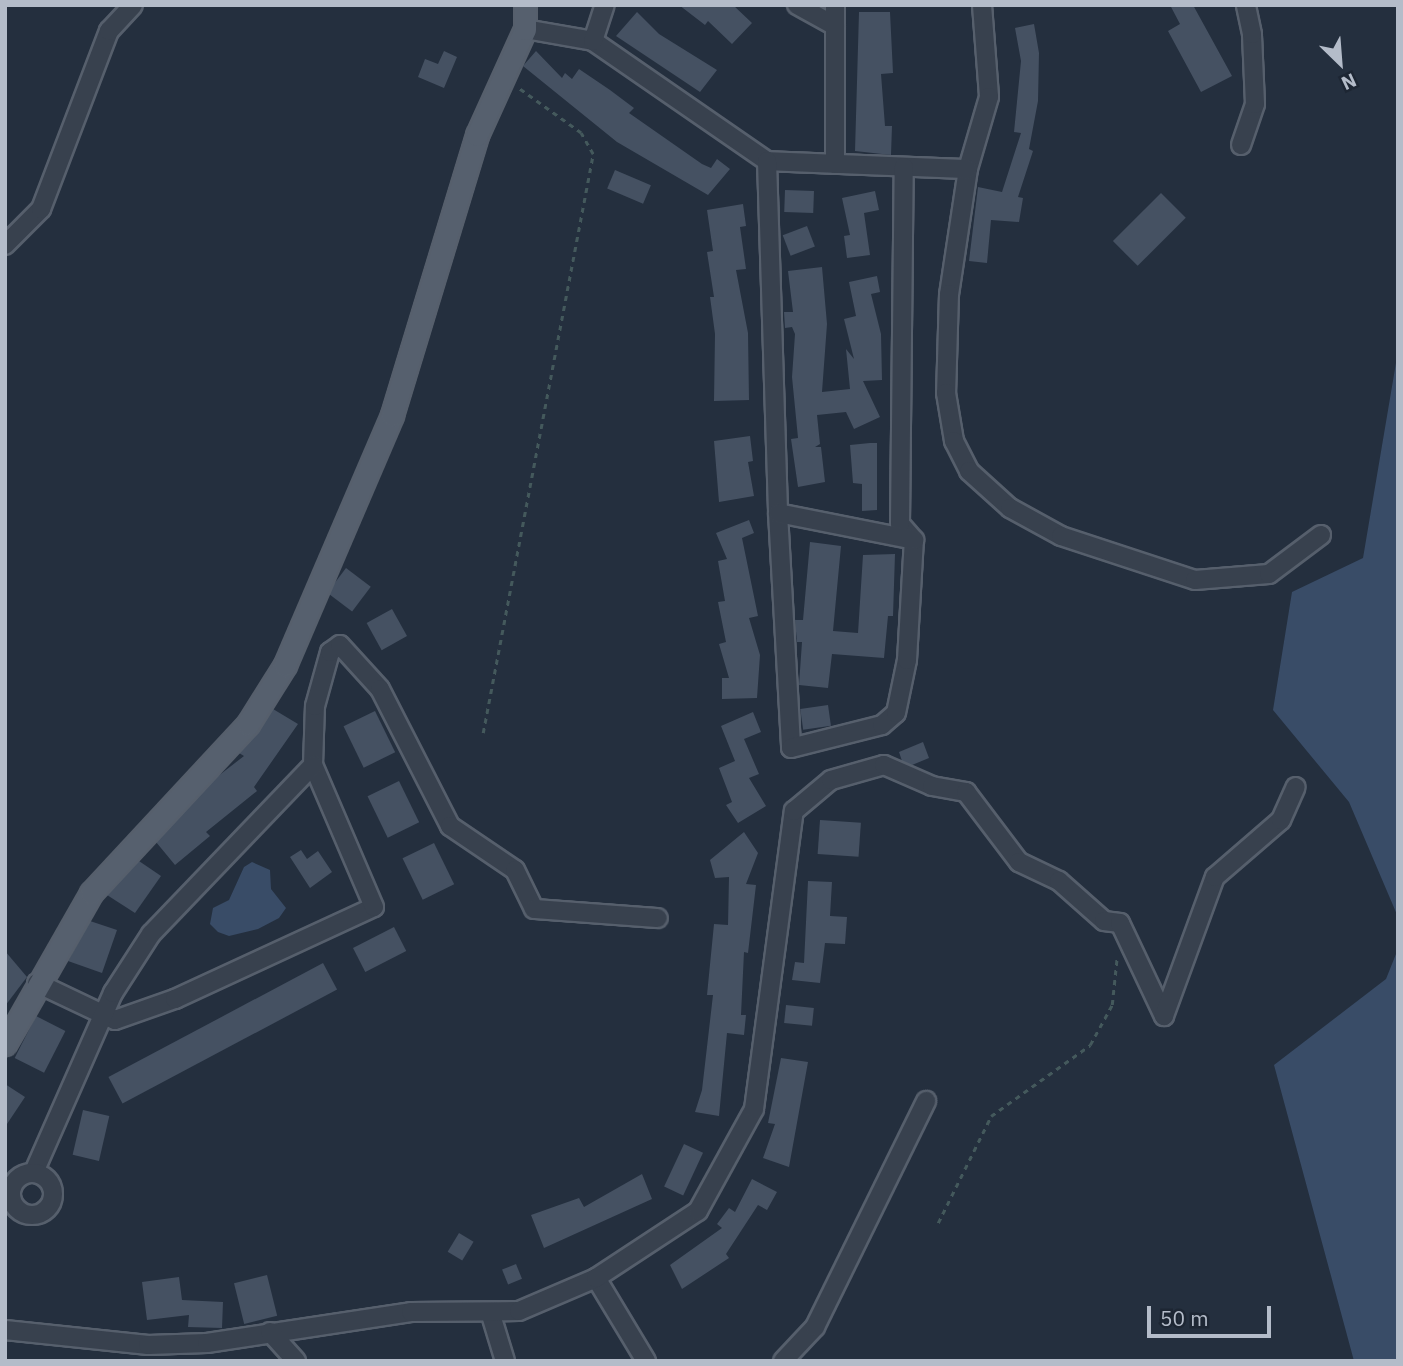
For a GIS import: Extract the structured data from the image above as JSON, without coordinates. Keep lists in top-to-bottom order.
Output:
{
  "scale_bar": "50 m",
  "north": "bottom right"
}
